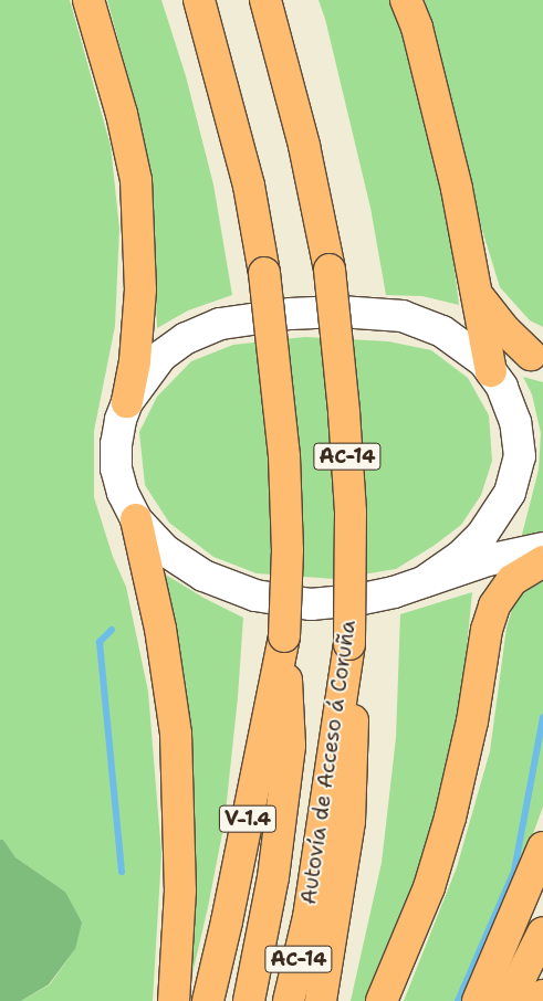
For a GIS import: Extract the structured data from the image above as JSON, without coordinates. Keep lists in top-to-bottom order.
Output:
{
  "streets": {
    "main road": ["AC-14", "Autovía de Acceso á Coruña", "V-1.4"]
  },
  "crossings": [
    ["Autovía de Acceso á Coruña", "V-1.4"]
  ]
}
